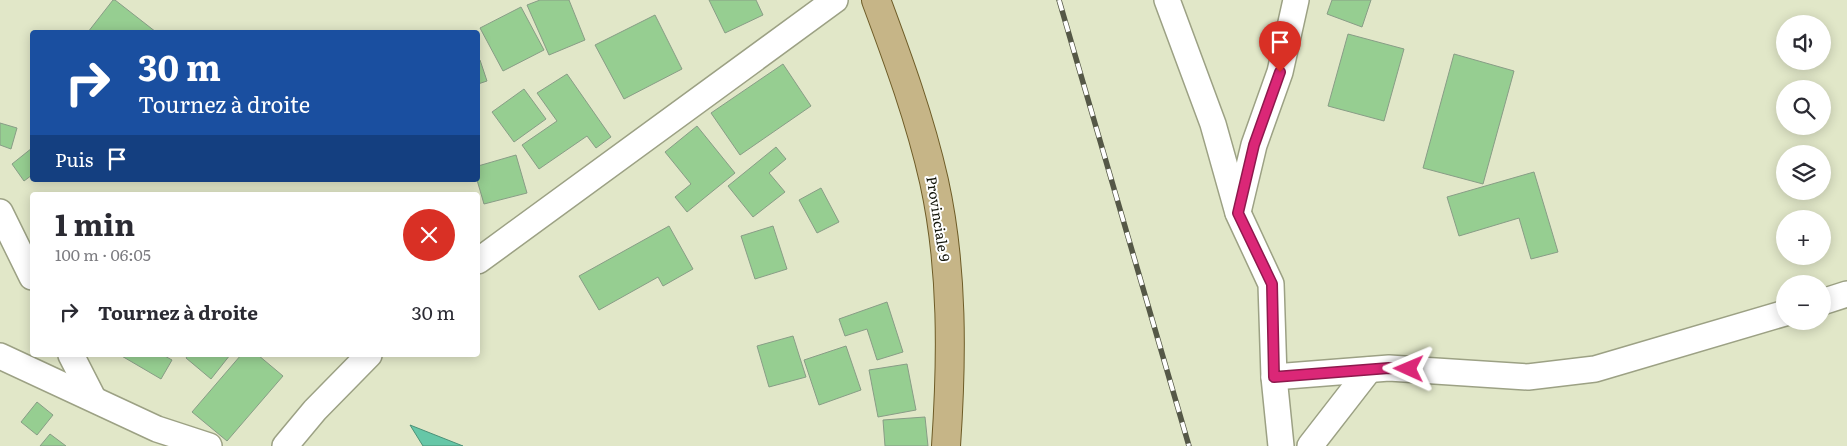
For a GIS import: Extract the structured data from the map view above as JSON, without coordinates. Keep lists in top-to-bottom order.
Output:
{
  "streets": {
    "main road": ["Provinciale 9"]
  },
  "page": {
    "map_buttons": ["+", "−"],
    "turn": ["30 m", "Tournez à droite"],
    "then": "Puis",
    "heading": ["1 min", "100 m · 06:05"],
    "list": [
      {
        "name": "Tournez à droite",
        "value": "30 m"
      }
    ]
  }
}
